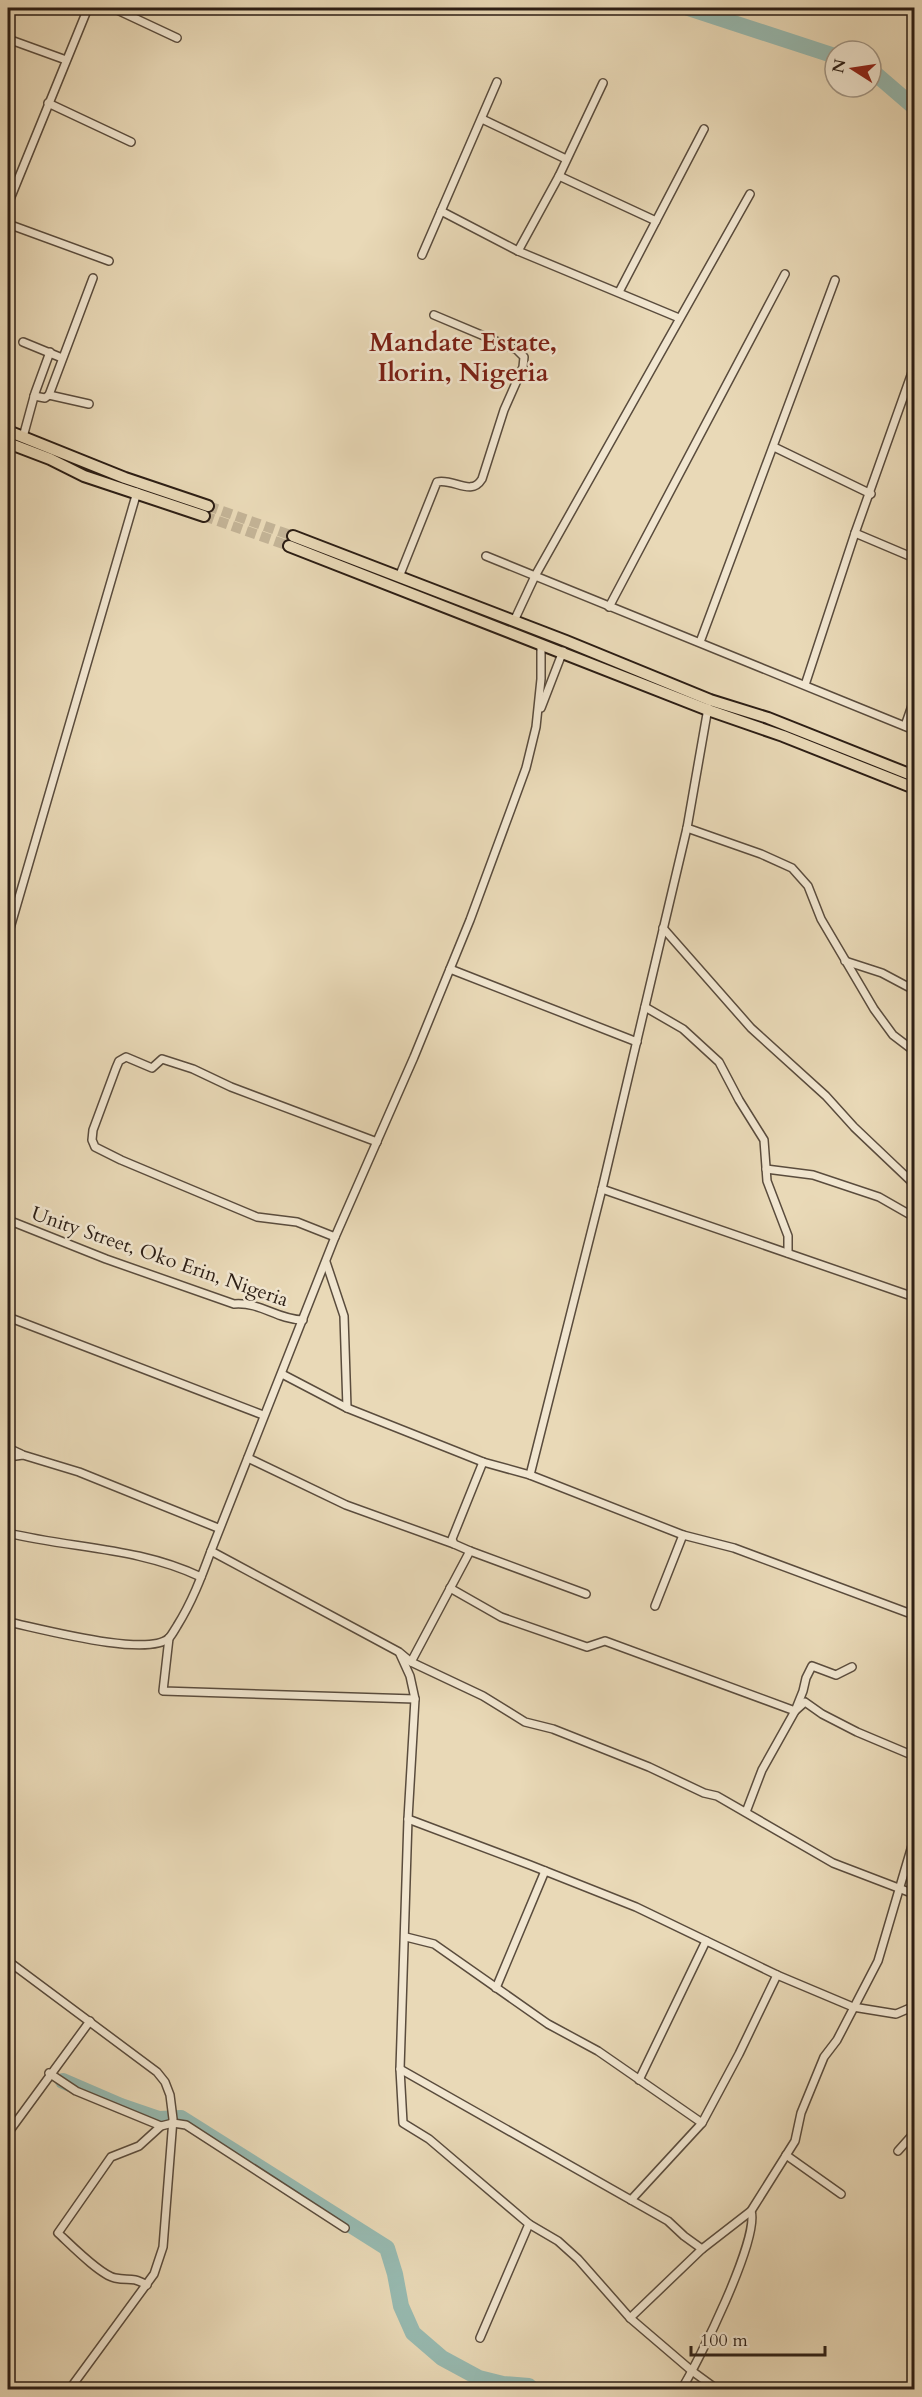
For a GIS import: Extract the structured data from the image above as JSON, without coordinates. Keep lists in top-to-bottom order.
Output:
{
  "streets": {
    "street": ["Unity Street, Oko Erin, Nigeria"]
  },
  "districts": ["Mandate Estate, Ilorin, Nigeria"],
  "scale_bar": "100 m",
  "north": "left"
}
